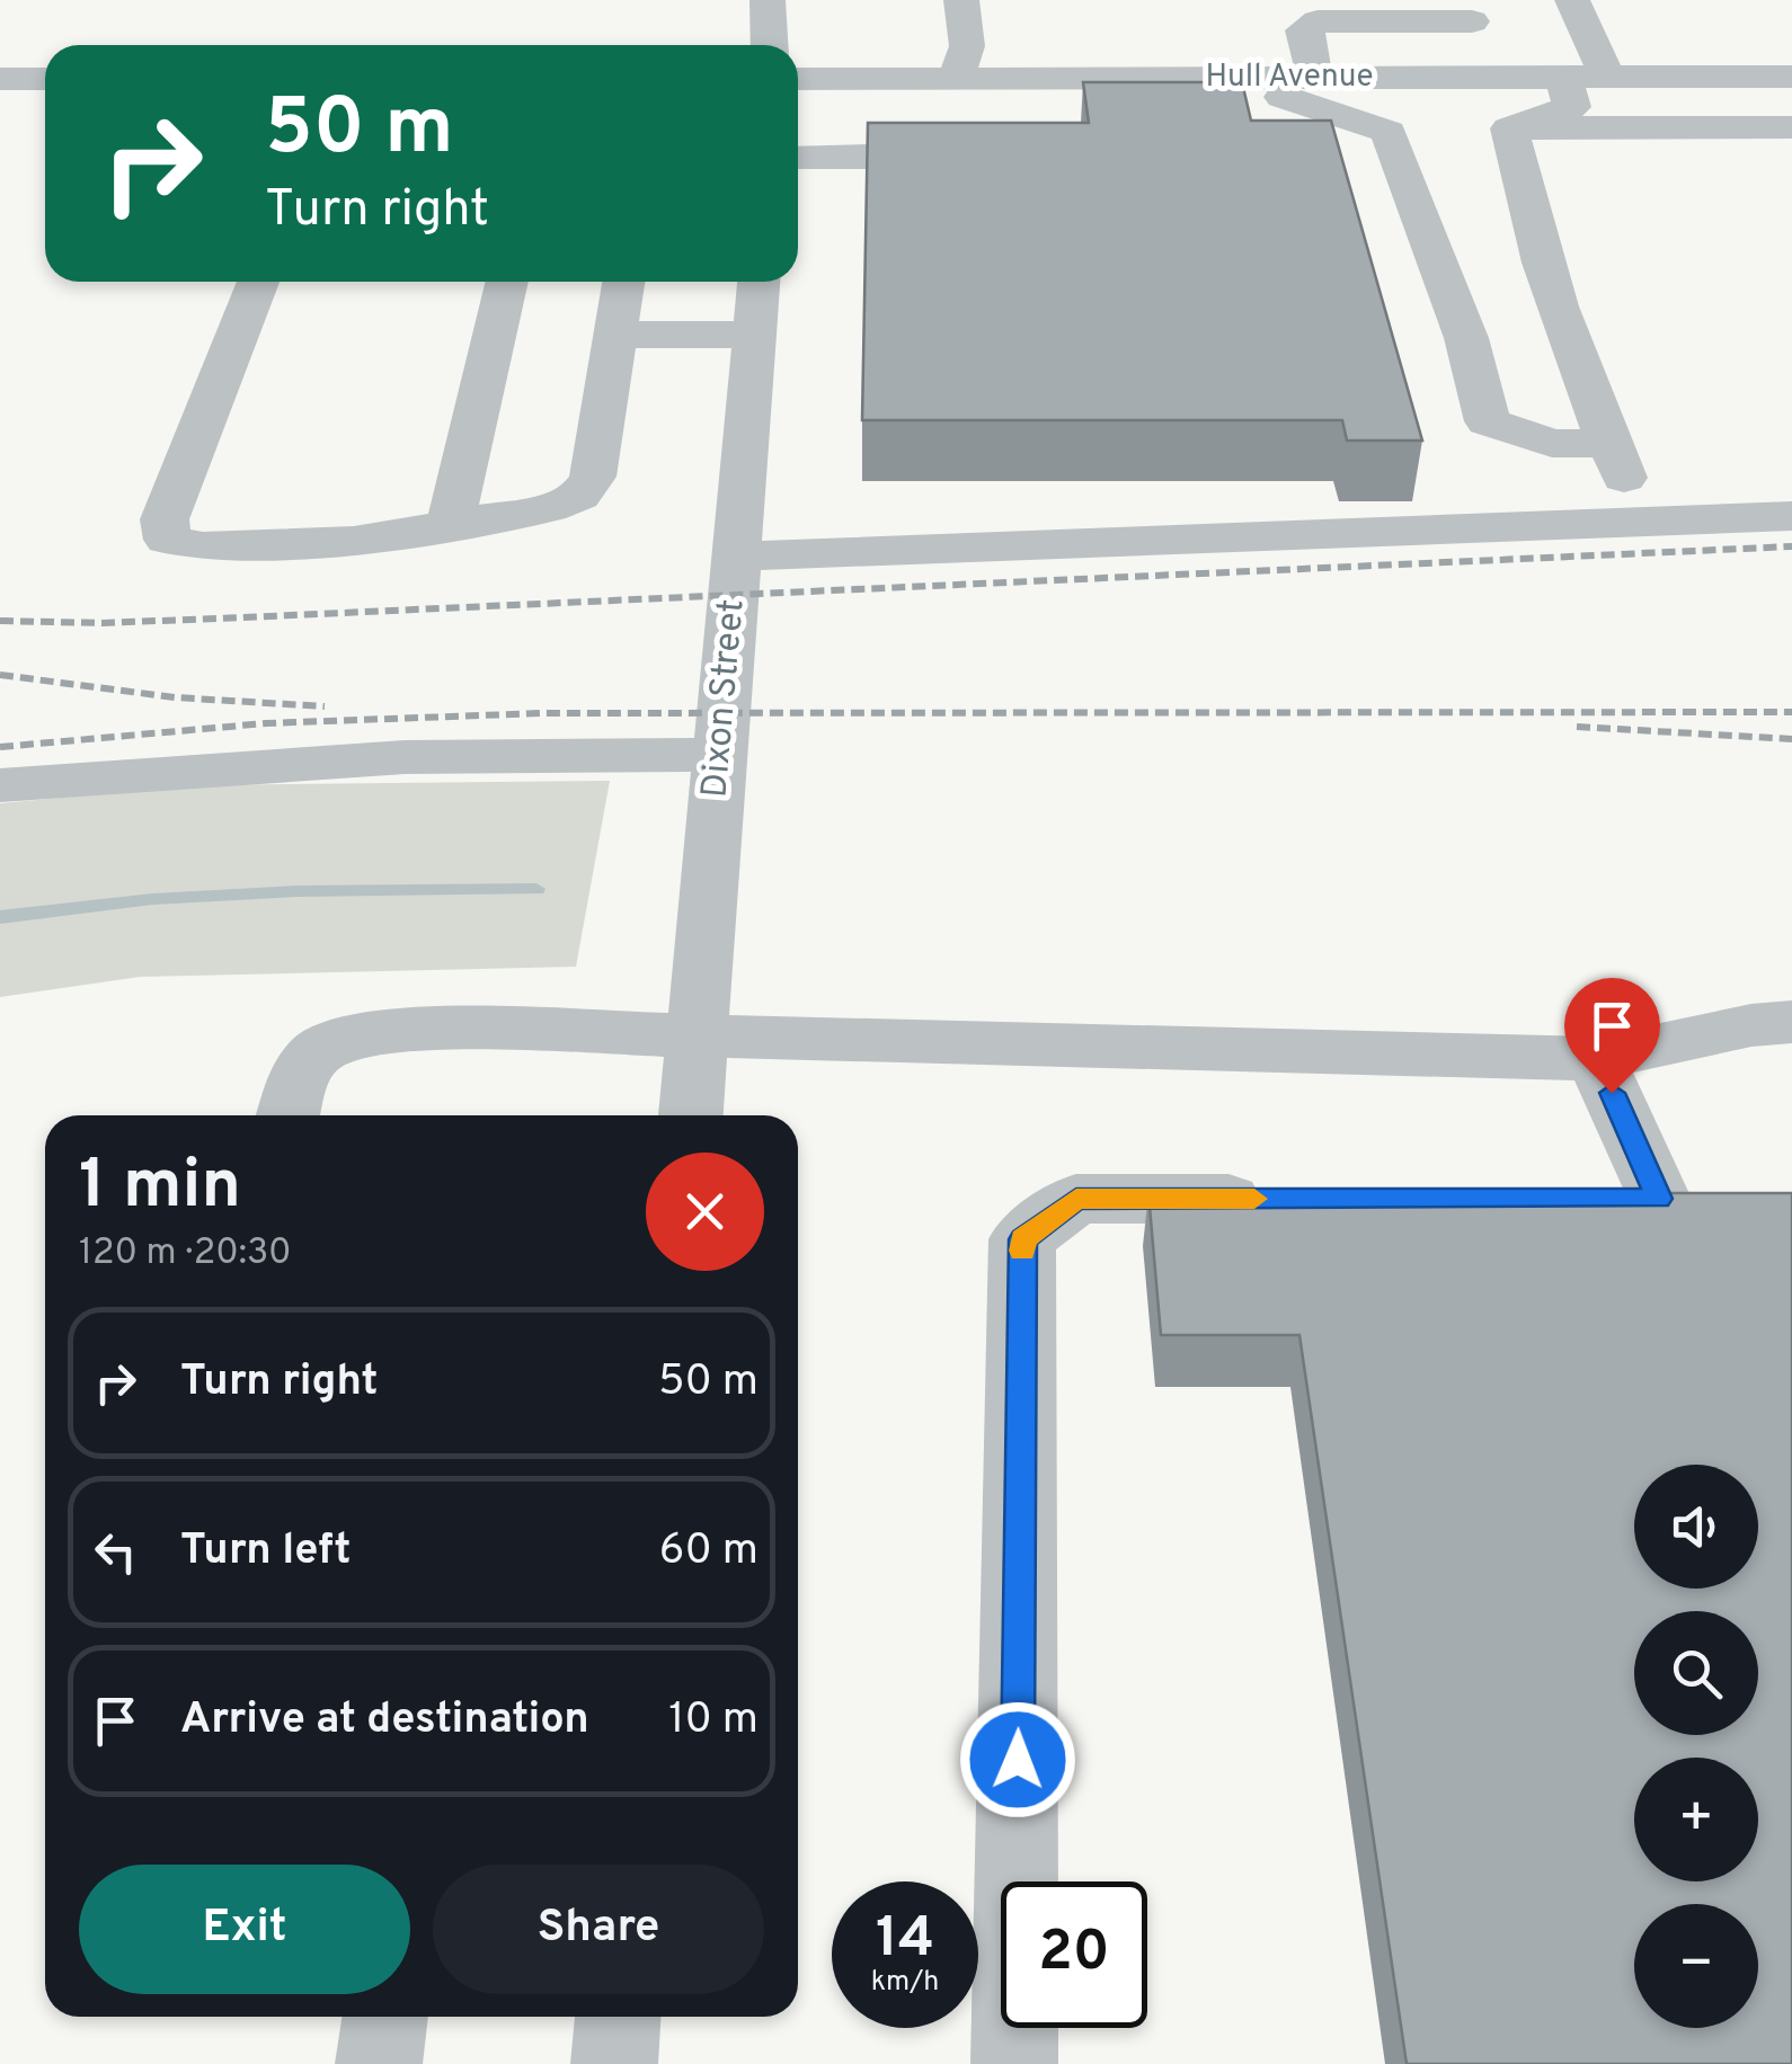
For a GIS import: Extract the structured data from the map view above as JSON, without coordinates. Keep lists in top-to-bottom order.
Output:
{
  "streets": {
    "street": ["Hull Avenue", "Dixon Street"]
  },
  "page": {
    "turn": ["50 m", "Turn right"],
    "heading": ["1 min", "120 m · 20:30"],
    "list": [
      {
        "name": "Turn right",
        "value": "50 m"
      },
      {
        "name": "Turn left",
        "value": "60 m"
      },
      {
        "name": "Arrive at destination",
        "value": "10 m"
      }
    ],
    "map_buttons": ["+", "−"],
    "buttons": ["Exit", "Share"],
    "speed": "14 km/h",
    "limit": "20"
  }
}
